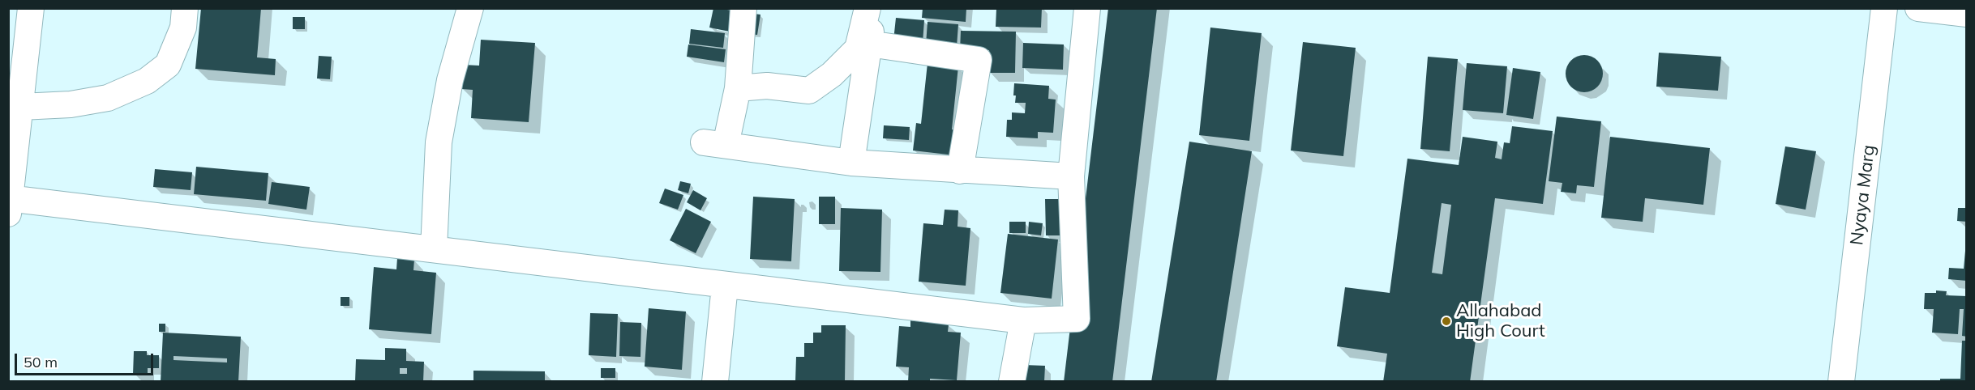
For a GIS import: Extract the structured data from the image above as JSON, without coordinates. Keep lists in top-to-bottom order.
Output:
{
  "streets": {
    "street": ["Nyaya Marg"]
  },
  "places": ["Allahabad High Court"],
  "scale_bar": "50 m"
}
